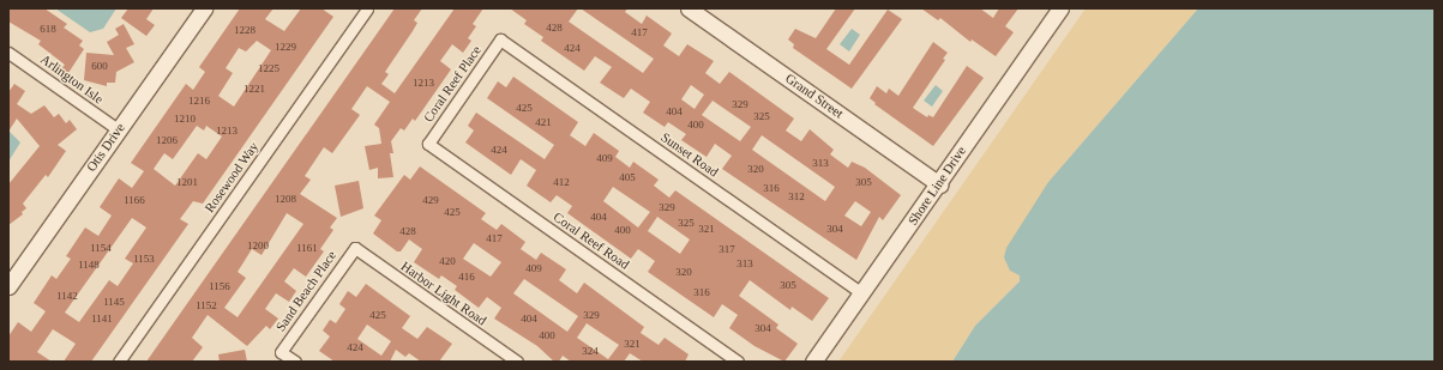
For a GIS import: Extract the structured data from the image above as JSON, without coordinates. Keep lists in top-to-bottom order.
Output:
{
  "streets": {
    "street": [
      "Arlington Isle",
      "Coral Reef Place",
      "Grand Street",
      "Otis Drive",
      "Sunset Road",
      "Rosewood Way",
      "Shore Line Drive",
      "Coral Reef Road",
      "Sand Beach Place",
      "Harbor Light Road"
    ]
  },
  "crossings": [
    ["Arlington Isle", "Otis Drive"],
    ["Coral Reef Place", "Sunset Road"],
    ["Coral Reef Place", "Coral Reef Road"],
    ["Grand Street", "Shore Line Drive"],
    ["Sunset Road", "Shore Line Drive"],
    ["Sand Beach Place", "Harbor Light Road"]
  ],
  "house_numbers": [
    "428",
    "618",
    "1228",
    "417",
    "1229",
    "424",
    "600",
    "1225",
    "1213",
    "1221",
    "1216",
    "329",
    "425",
    "404",
    "325",
    "1210",
    "421",
    "400",
    "1213",
    "1206",
    "424",
    "409",
    "313",
    "320",
    "405",
    "1201",
    "412",
    "305",
    "316",
    "312",
    "1208",
    "1166",
    "429",
    "329",
    "425",
    "404",
    "325",
    "321",
    "304",
    "400",
    "428",
    "417",
    "1200",
    "1154",
    "1161",
    "317",
    "1153",
    "420",
    "313",
    "1148",
    "409",
    "320",
    "416",
    "305",
    "1156",
    "316",
    "1142",
    "1145",
    "1152",
    "425",
    "329",
    "1141",
    "404",
    "304",
    "400",
    "321",
    "424",
    "324"
  ]
}
